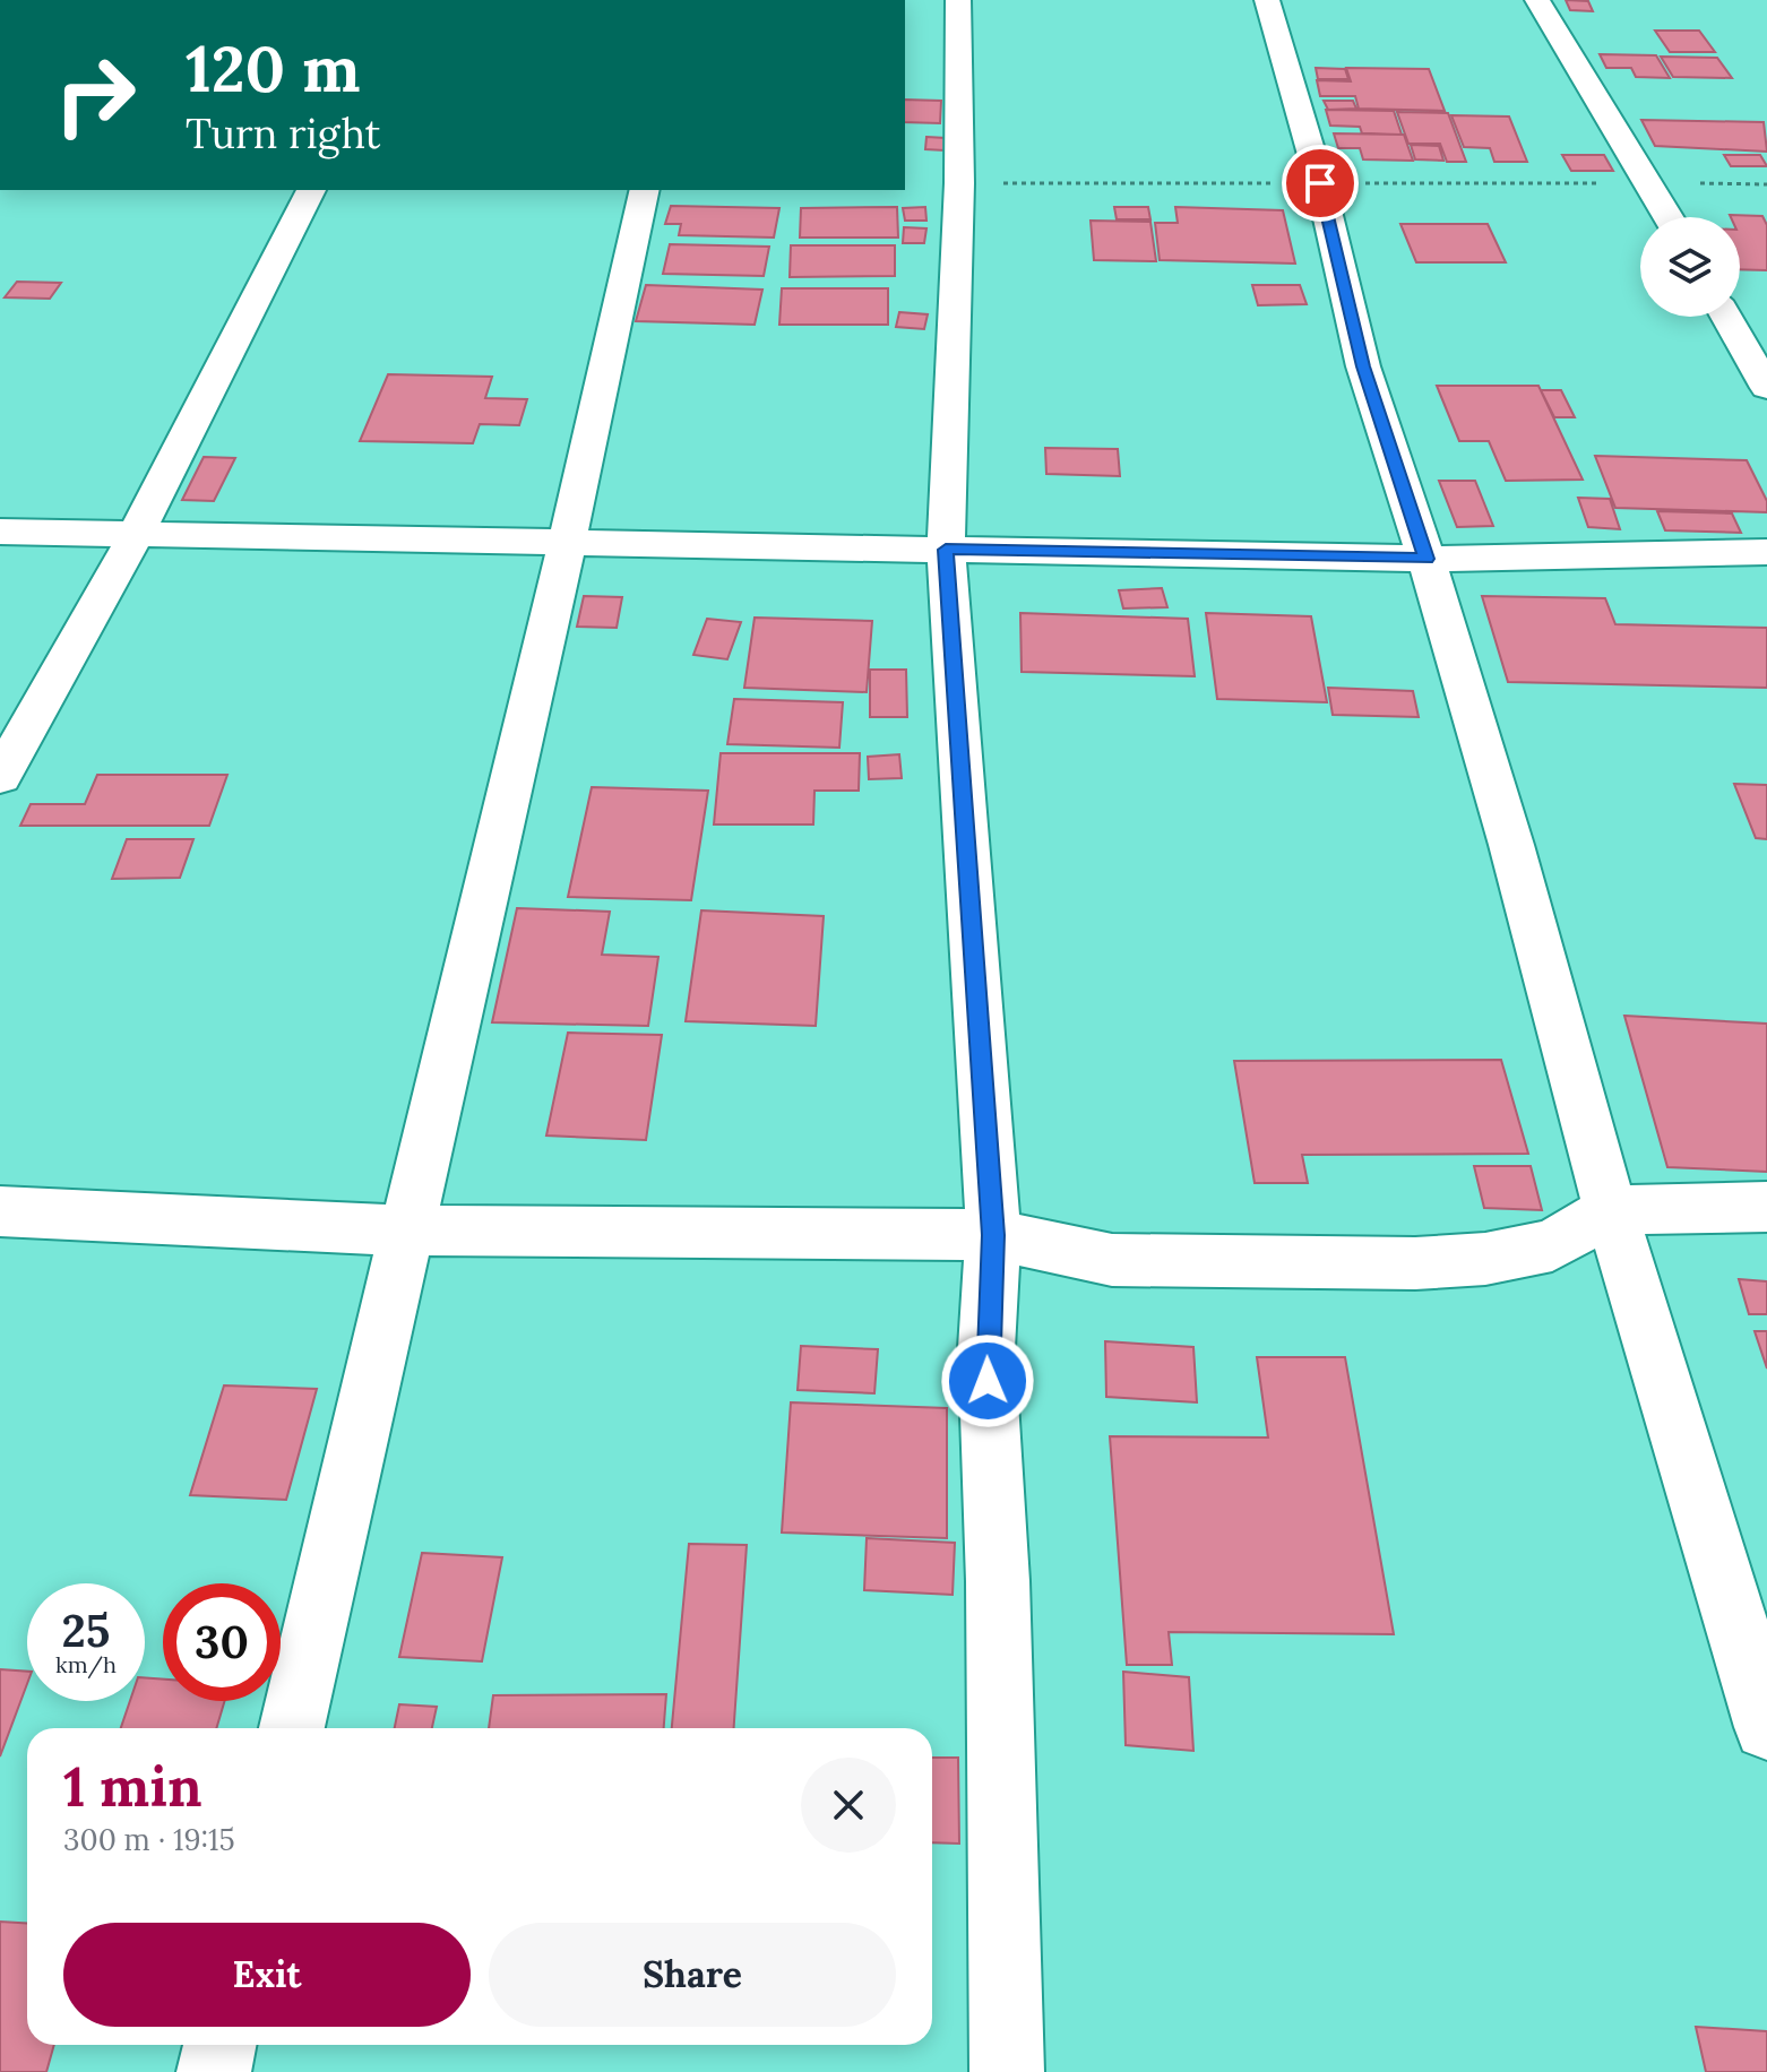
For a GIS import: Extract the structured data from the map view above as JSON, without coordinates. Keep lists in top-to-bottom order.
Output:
{
  "page": {
    "turn": ["120 m", "Turn right"],
    "speed": "25 km/h",
    "limit": "30",
    "heading": ["1 min", "300 m · 19:15"],
    "buttons": ["Exit", "Share"]
  }
}
